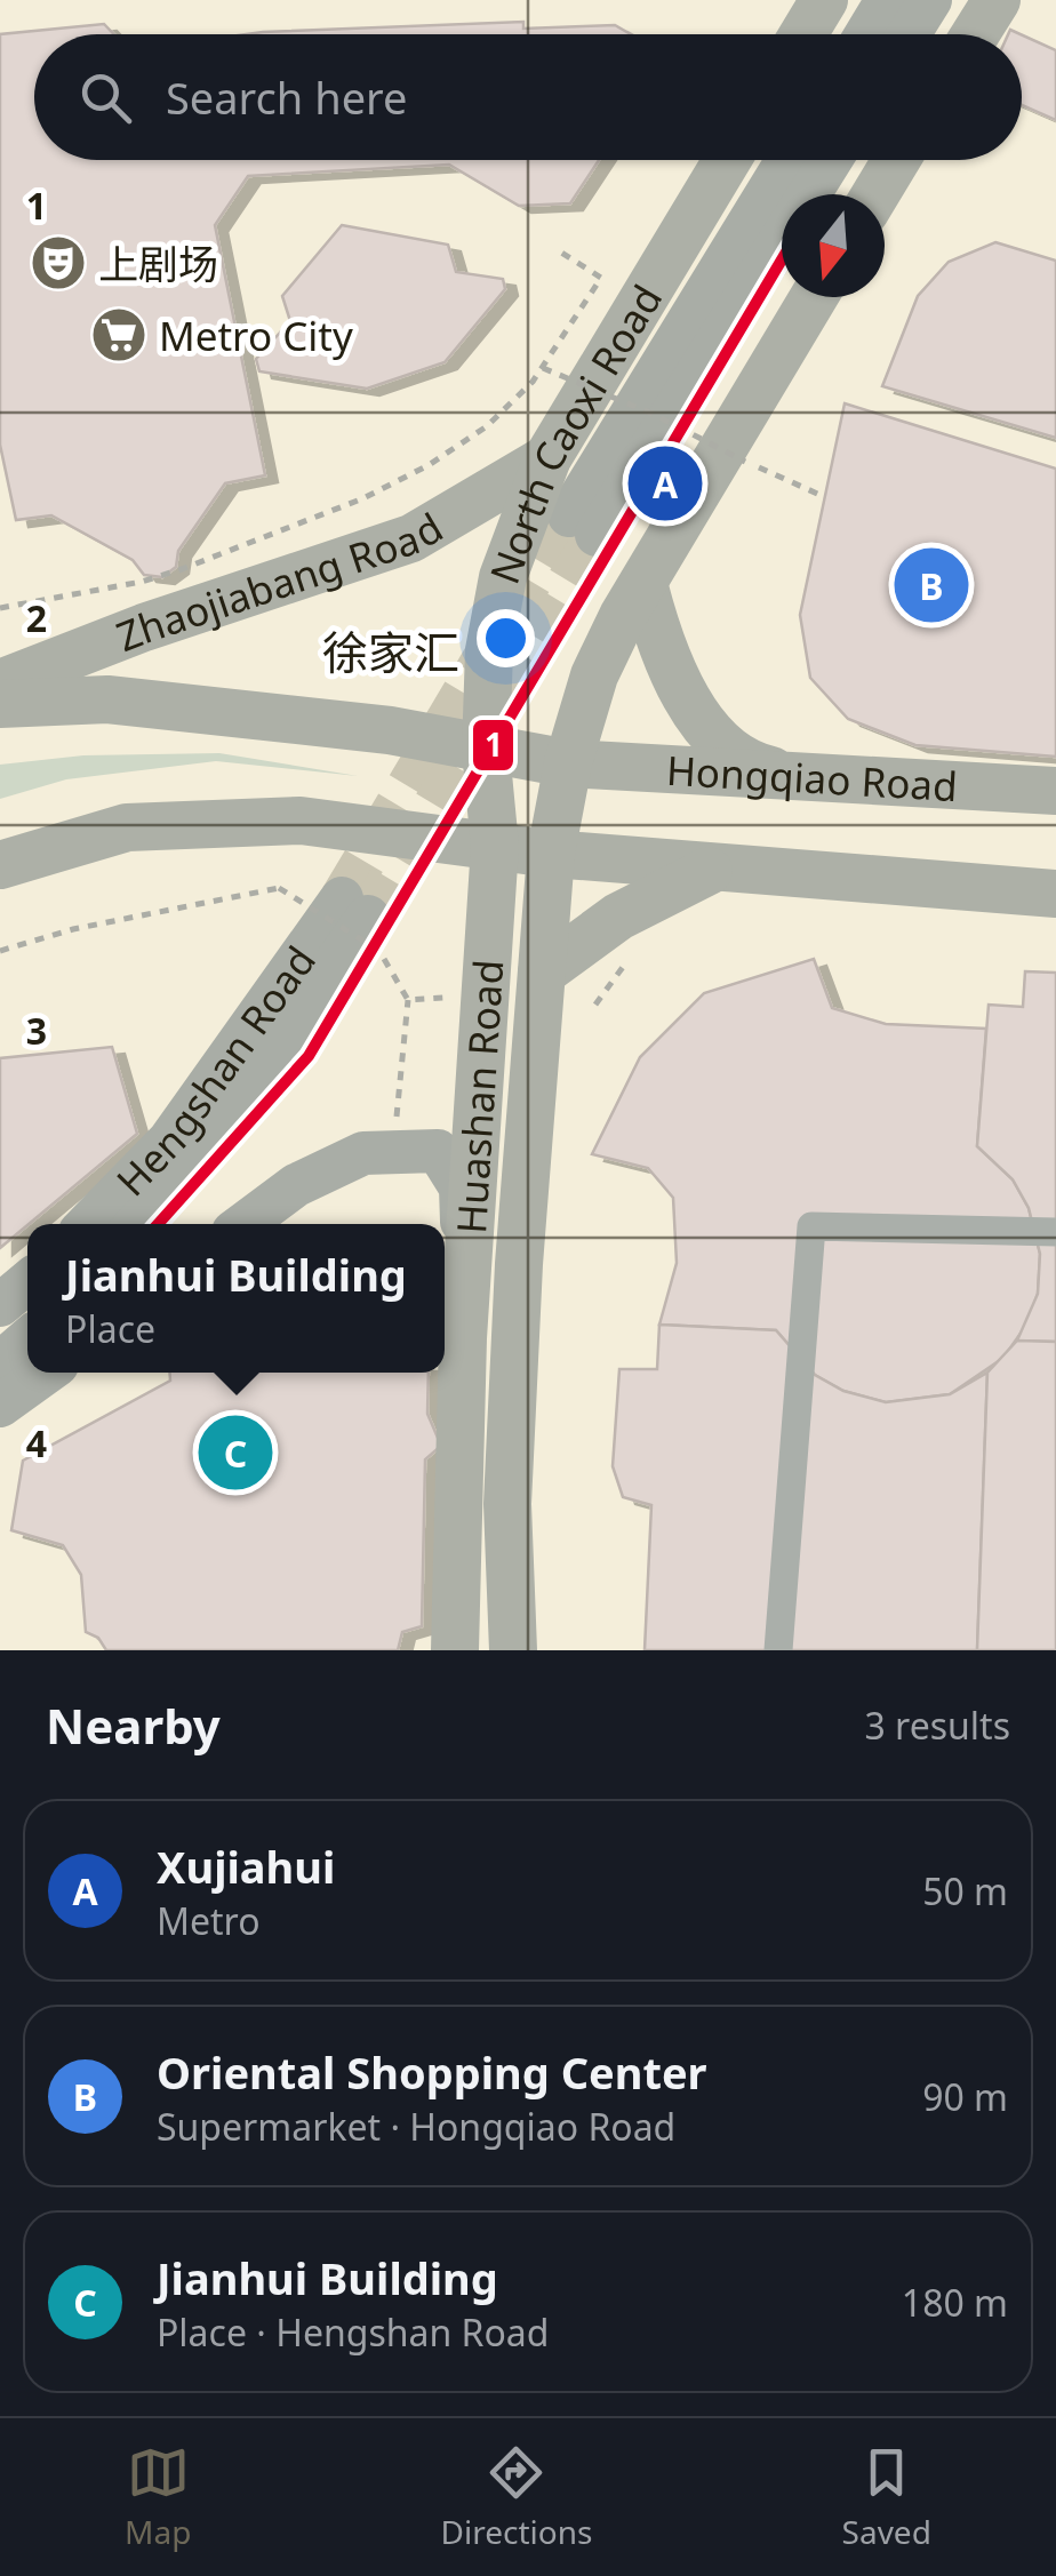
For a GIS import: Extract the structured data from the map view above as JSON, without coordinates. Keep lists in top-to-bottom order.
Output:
{
  "streets": {
    "main road": [
      "North Caoxi Road",
      "Zhaojiabang Road",
      "Hongqiao Road",
      "Hengshan Road",
      "Huashan Road"
    ]
  },
  "crossings": [
    ["North Caoxi Road", "Zhaojiabang Road"],
    ["North Caoxi Road", "Huashan Road"],
    ["Zhaojiabang Road", "Hongqiao Road"],
    ["Zhaojiabang Road", "Huashan Road"],
    ["Hongqiao Road", "Huashan Road"]
  ],
  "districts": ["徐家汇"],
  "places": {
    "theatre": ["上剧场"],
    "supermarket": ["Metro City"]
  },
  "lines": ["transit line 1"],
  "north": "bottom",
  "page": {
    "search": "Search here",
    "pins": ["A", "B", "C"],
    "popup": ["Jianhui Building", "Place"],
    "heading": ["Nearby", "3 results"],
    "list": [
      {
        "mark": "A",
        "name": "Xujiahui",
        "note": "Metro",
        "value": "50 m"
      },
      {
        "mark": "B",
        "name": "Oriental Shopping Center",
        "note": "Supermarket · Hongqiao Road",
        "value": "90 m"
      },
      {
        "mark": "C",
        "name": "Jianhui Building",
        "note": "Place · Hengshan Road",
        "value": "180 m"
      }
    ],
    "nav": ["Map", "Directions", "Saved"]
  },
  "grid": {
    "rows": [
      "1",
      "2",
      "3",
      "4"
    ]
  }
}
